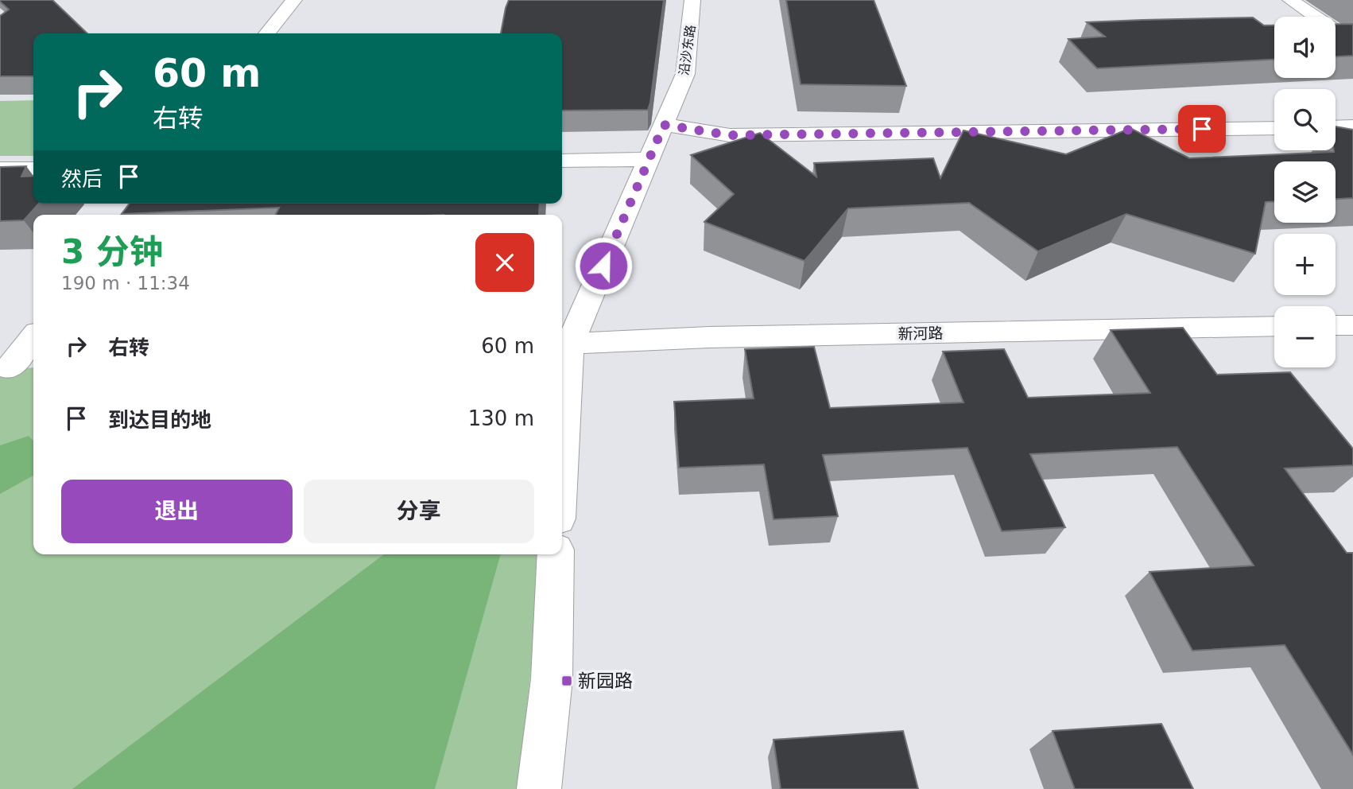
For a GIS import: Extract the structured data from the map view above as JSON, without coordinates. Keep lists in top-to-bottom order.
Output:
{
  "streets": {
    "street": ["沿沙东路", "新河路"]
  },
  "crossings": [
    ["沿沙东路", "新河路"]
  ],
  "places": {
    "transit": ["新园路"]
  },
  "page": {
    "map_buttons": ["+", "−"],
    "turn": ["60 m", "右转"],
    "then": "然后",
    "heading": ["3 分钟", "190 m · 11:34"],
    "list": [
      {
        "name": "右转",
        "value": "60 m"
      },
      {
        "name": "到达目的地",
        "value": "130 m"
      }
    ],
    "buttons": ["退出", "分享"]
  }
}
